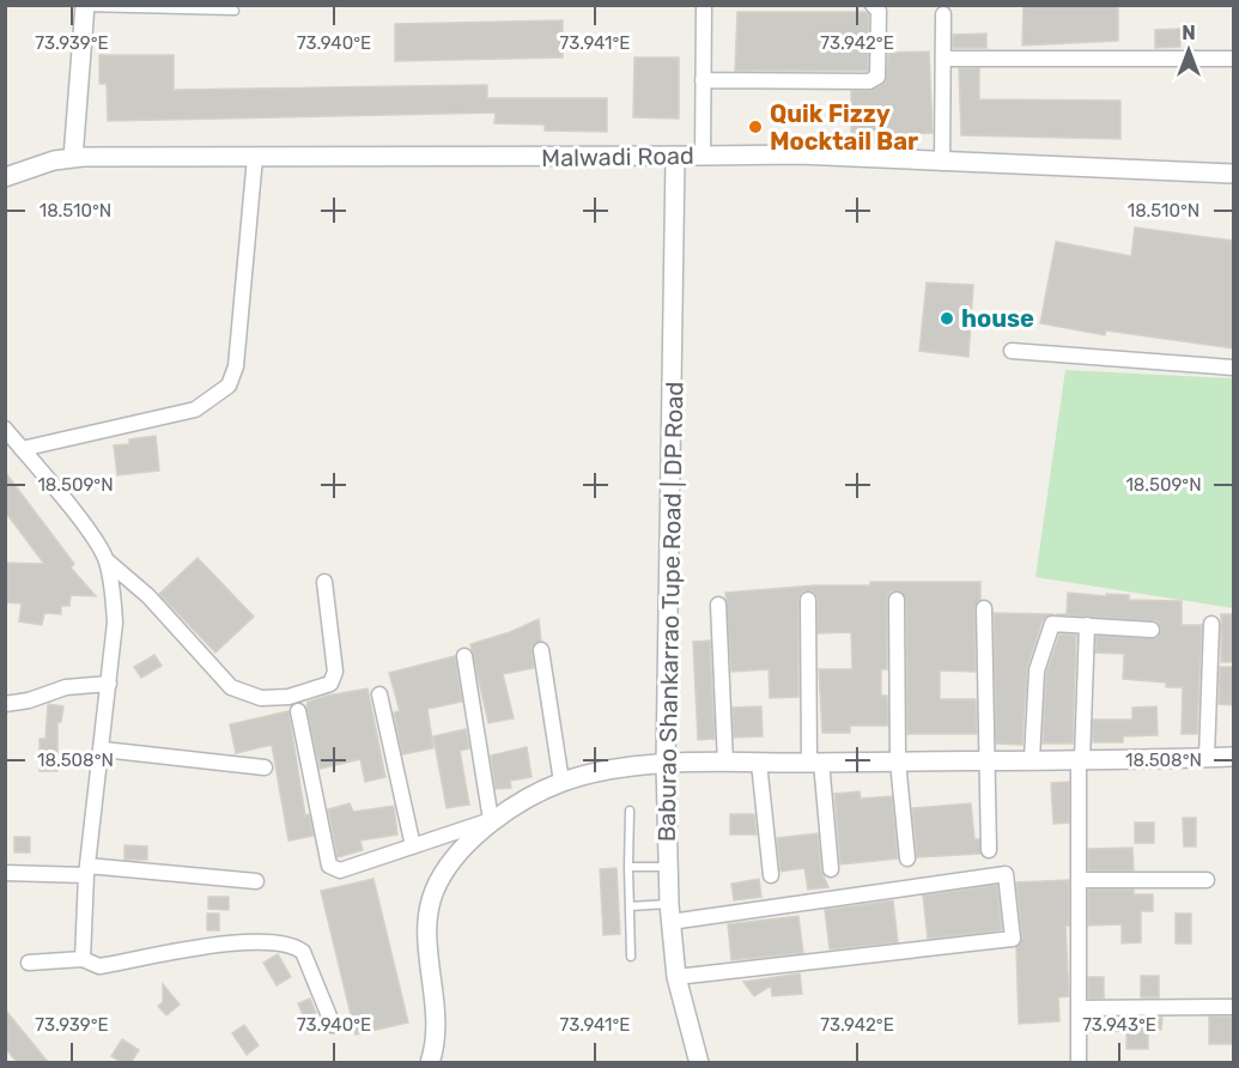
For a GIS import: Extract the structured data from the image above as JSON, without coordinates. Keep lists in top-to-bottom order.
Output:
{
  "streets": {
    "street": ["Malwadi Road", "Baburao Shankarrao Tupe Road | DP Road"]
  },
  "crossings": [
    ["Malwadi Road", "Baburao Shankarrao Tupe Road | DP Road"]
  ],
  "places": ["Quik Fizzy Mocktail Bar", "house"],
  "north": "top",
  "coordinates": [
    "73.939°E",
    "73.940°E",
    "73.941°E",
    "73.942°E",
    "18.510°N",
    "18.509°N",
    "18.508°N",
    "73.943°E"
  ]
}
